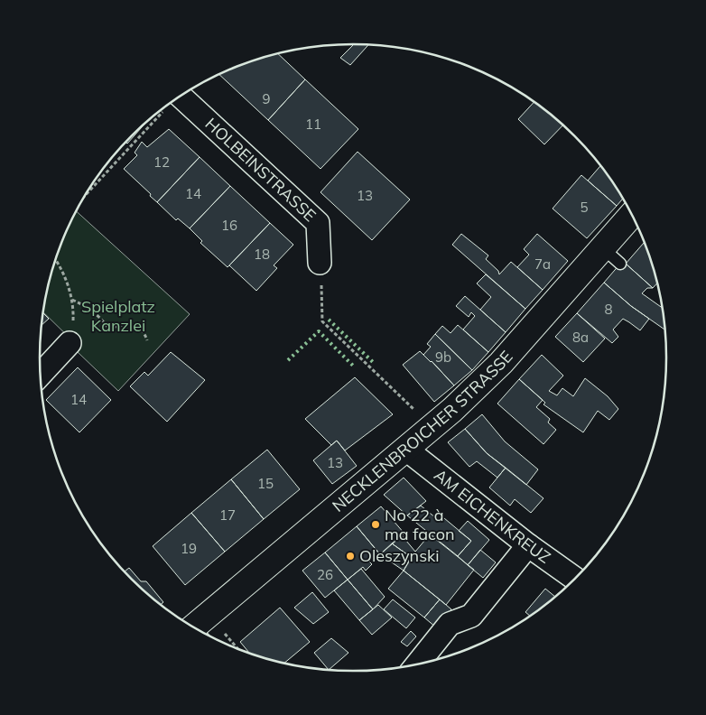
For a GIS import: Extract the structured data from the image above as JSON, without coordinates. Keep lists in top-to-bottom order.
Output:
{
  "streets": {
    "main road": ["NECKLENBROICHER STRASSE"],
    "street": ["HOLBEINSTRASSE", "AM EICHENKREUZ"]
  },
  "crossings": [
    ["NECKLENBROICHER STRASSE", "AM EICHENKREUZ"]
  ],
  "parks": ["Spielplatz Kanzlei"],
  "places": ["No 22 à ma facon", "Oleszynski"],
  "house_numbers": [
    "9",
    "11",
    "12",
    "14",
    "13",
    "5",
    "16",
    "18",
    "7a",
    "8",
    "8a",
    "9b",
    "14",
    "13",
    "15",
    "17",
    "19",
    "26"
  ]
}
